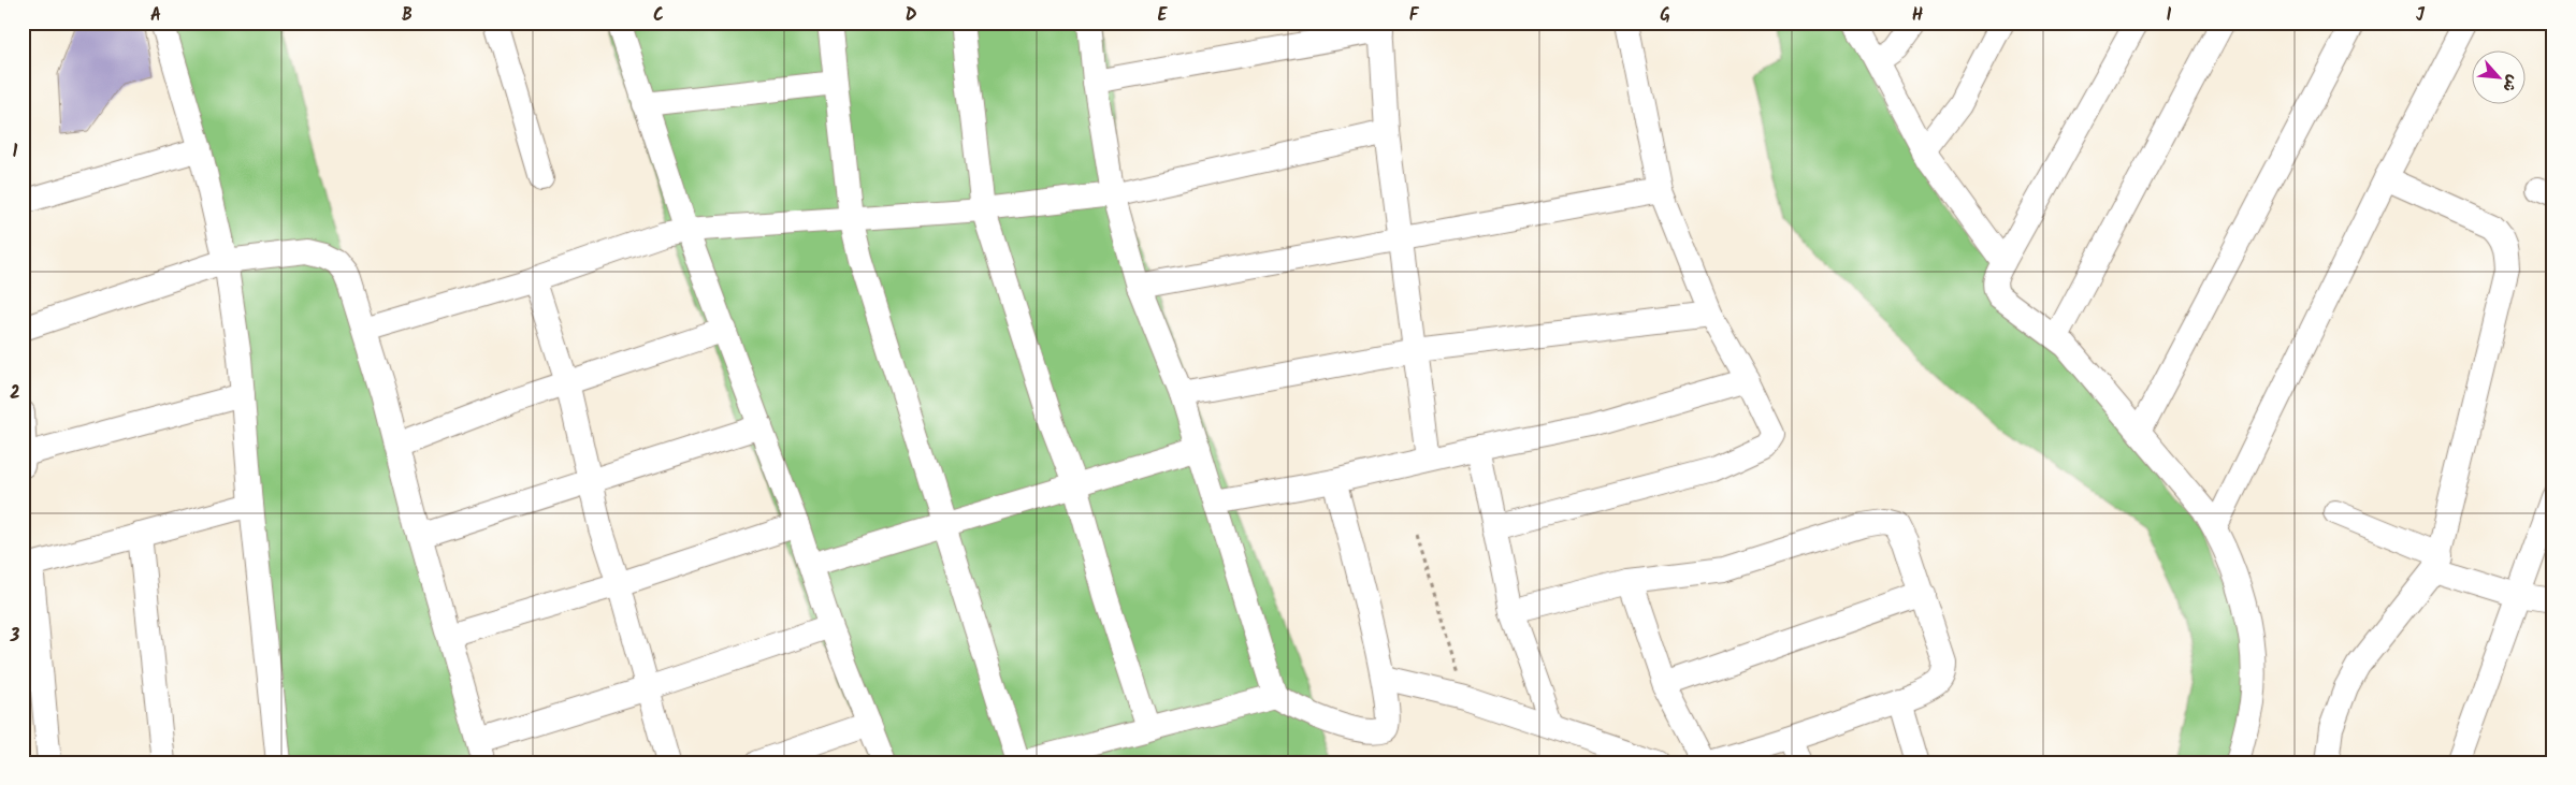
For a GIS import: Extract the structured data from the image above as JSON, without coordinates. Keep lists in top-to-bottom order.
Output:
{
  "north": "bottom right",
  "grid": {
    "columns": [
      "A",
      "B",
      "C",
      "D",
      "E",
      "F",
      "G",
      "H",
      "I",
      "J"
    ],
    "rows": ["1", "2", "3"]
  }
}
